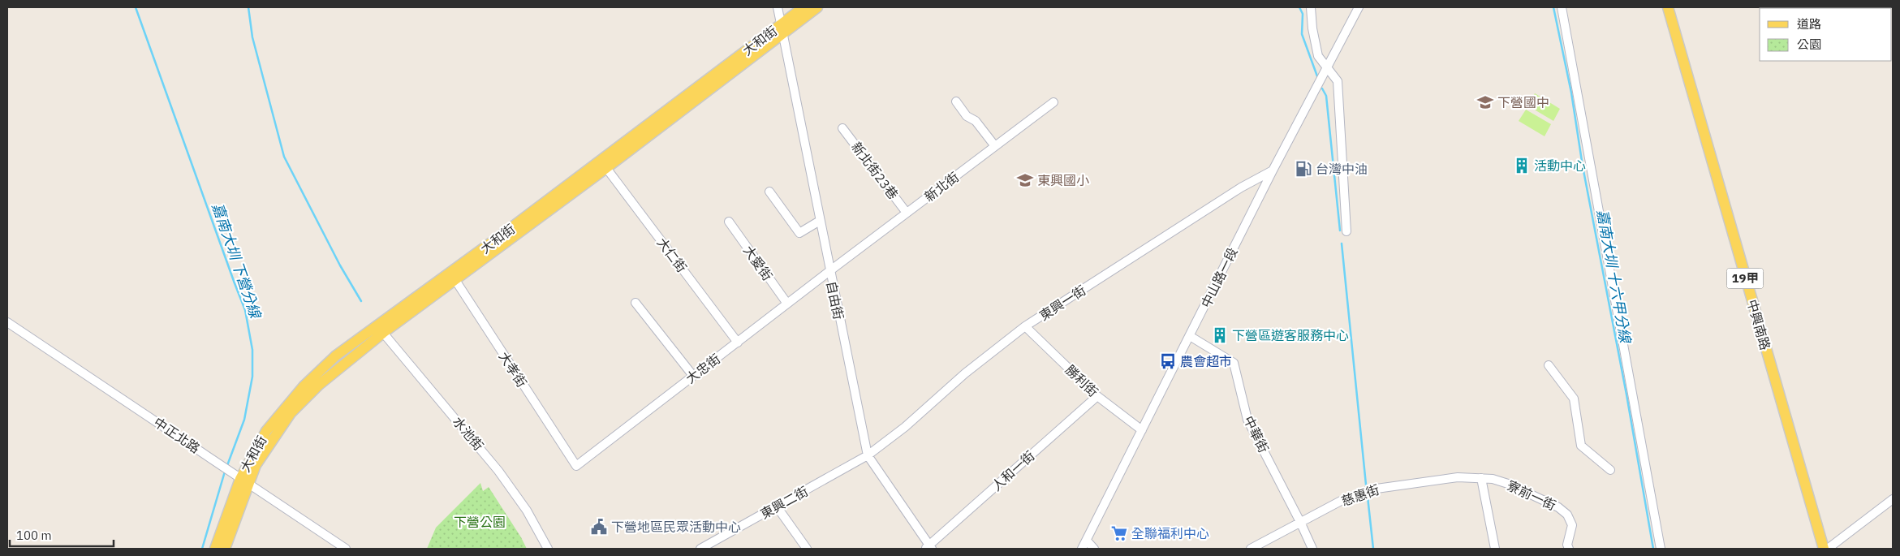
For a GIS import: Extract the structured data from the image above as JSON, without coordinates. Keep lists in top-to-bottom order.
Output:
{
  "streets": {
    "main road": ["大和街", "19甲", "中興南路"],
    "street": [
      "新北街23巷",
      "新北街",
      "大仁街",
      "大愛街",
      "中山路一段",
      "自由街",
      "東興一街",
      "大忠街",
      "大孝街",
      "勝利街",
      "水池街",
      "中華街",
      "中正北路",
      "人和一街",
      "慈惠街",
      "寮前一街",
      "東興二街"
    ]
  },
  "crossings": [
    ["大和街", "大仁街"],
    ["大和街", "自由街"],
    ["大和街", "大孝街"],
    ["大和街", "水池街"],
    ["大和街", "中正北路"],
    ["新北街23巷", "新北街"],
    ["新北街", "自由街"],
    ["新北街", "大忠街"],
    ["大仁街", "大忠街"],
    ["大愛街", "大忠街"],
    ["中山路一段", "東興一街"],
    ["中山路一段", "勝利街"],
    ["中山路一段", "中華街"],
    ["自由街", "東興一街"],
    ["自由街", "大忠街"],
    ["自由街", "人和一街"],
    ["自由街", "東興二街"],
    ["東興一街", "勝利街"],
    ["東興一街", "東興二街"],
    ["大忠街", "大孝街"],
    ["勝利街", "人和一街"],
    ["中華街", "慈惠街"],
    ["慈惠街", "寮前一街"]
  ],
  "water": ["嘉南大圳 下營分線", "嘉南大圳 十六甲分線"],
  "parks": ["下營公園"],
  "places": {
    "school or university": ["下營國中", "東興國小"],
    "building": ["活動中心", "下營區遊客服務中心"],
    "fuel station": ["台灣中油"],
    "bus stop": ["農會超市"],
    "public building": ["下營地區民眾活動中心"],
    "supermarket": ["全聯福利中心"]
  },
  "legend": ["道路", "公園"],
  "scale_bar": "100 m"
}
